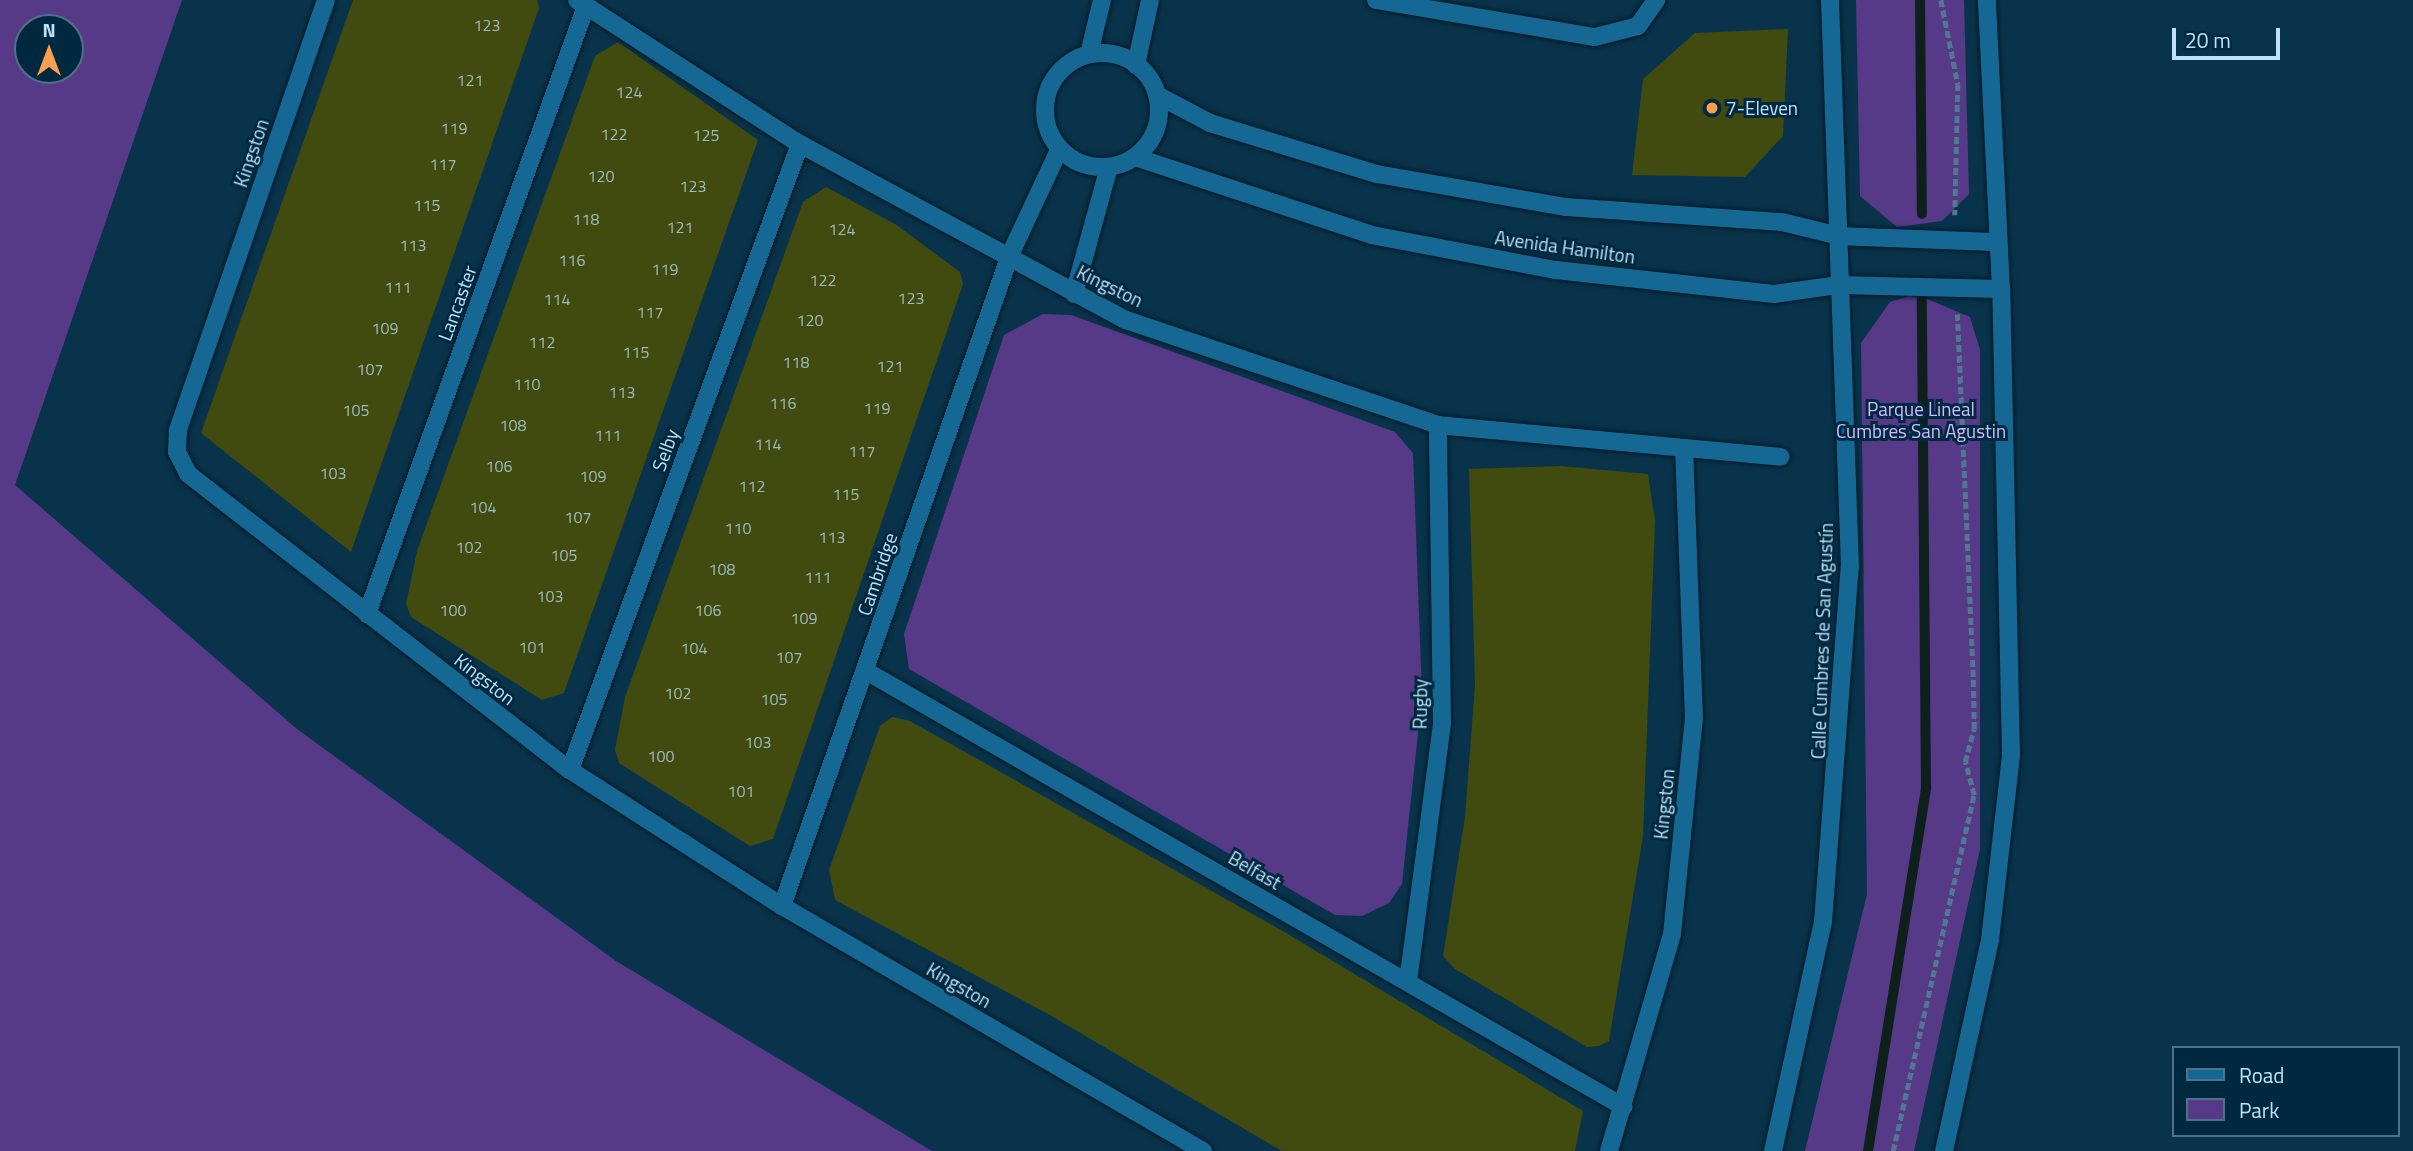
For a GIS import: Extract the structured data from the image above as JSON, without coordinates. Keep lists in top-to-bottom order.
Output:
{
  "streets": {
    "street": [
      "Kingston",
      "Avenida Hamilton",
      "Lancaster",
      "Selby",
      "Cambridge",
      "Calle Cumbres de San Agustín",
      "Rugby",
      "Belfast"
    ]
  },
  "crossings": [
    ["Kingston", "Lancaster"],
    ["Kingston", "Selby"],
    ["Kingston", "Cambridge"],
    ["Kingston", "Rugby"],
    ["Kingston", "Belfast"],
    ["Avenida Hamilton", "Cambridge"],
    ["Avenida Hamilton", "Calle Cumbres de San Agustín"],
    ["Cambridge", "Belfast"],
    ["Rugby", "Belfast"]
  ],
  "parks": ["Parque Lineal Cumbres San Agustin"],
  "places": ["7-Eleven"],
  "house_numbers": [
    "123",
    "121",
    "124",
    "119",
    "122",
    "125",
    "117",
    "120",
    "123",
    "115",
    "118",
    "121",
    "124",
    "113",
    "116",
    "119",
    "122",
    "111",
    "123",
    "114",
    "117",
    "120",
    "109",
    "112",
    "115",
    "118",
    "121",
    "107",
    "110",
    "113",
    "116",
    "119",
    "105",
    "108",
    "111",
    "114",
    "117",
    "106",
    "103",
    "109",
    "112",
    "115",
    "104",
    "107",
    "110",
    "113",
    "102",
    "105",
    "108",
    "111",
    "103",
    "100",
    "106",
    "109",
    "101",
    "104",
    "107",
    "102",
    "105",
    "103",
    "100",
    "101"
  ],
  "legend": ["Road", "Park"],
  "scale_bar": "20 m",
  "north": "top"
}
